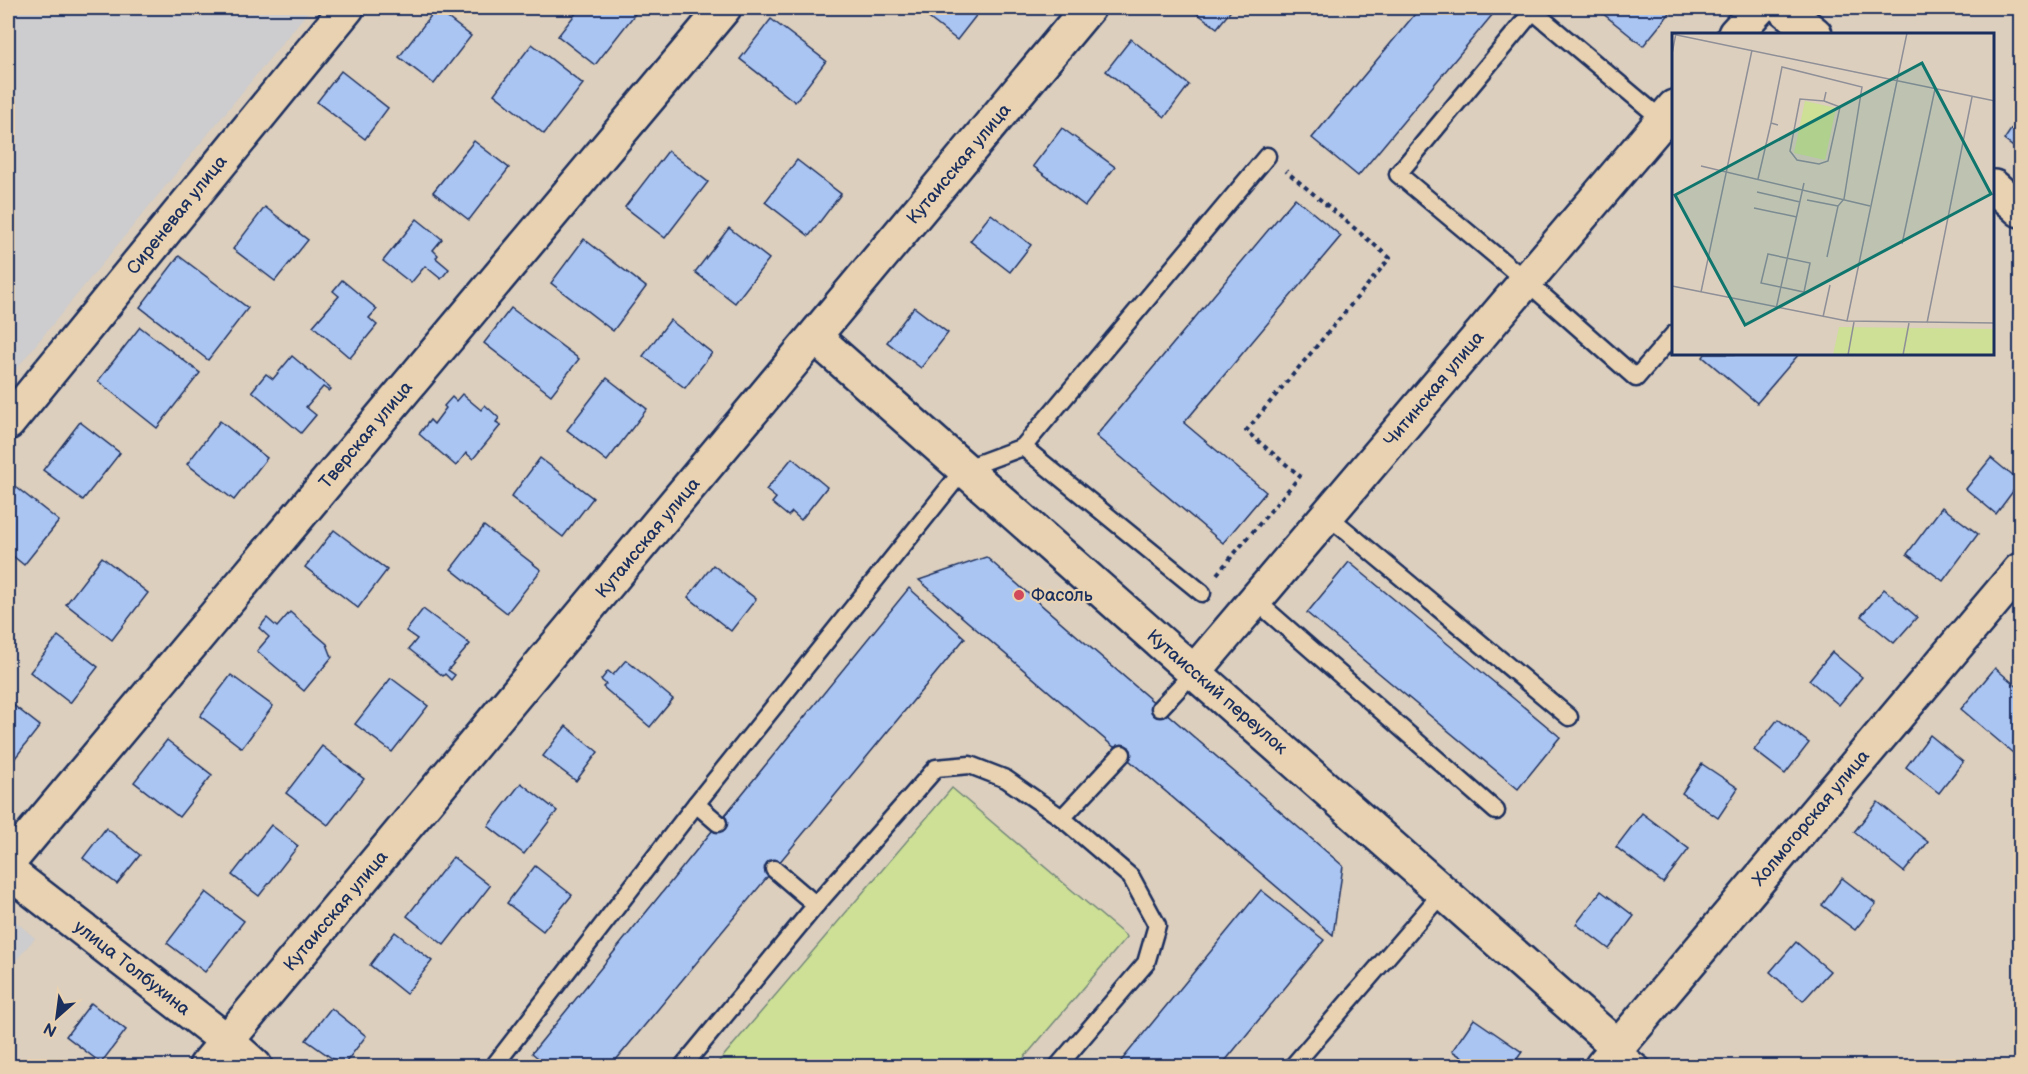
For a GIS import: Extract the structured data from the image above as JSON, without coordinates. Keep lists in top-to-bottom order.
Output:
{
  "streets": {
    "street": [
      "Кутаисская улица",
      "Сиреневая улица",
      "Читинская улица",
      "Тверская улица",
      "Кутаисский переулок",
      "Холмогорская улица",
      "улица Толбухина"
    ]
  },
  "crossings": [
    ["Кутаисская улица", "Кутаисский переулок"],
    ["Кутаисская улица", "улица Толбухина"],
    ["Читинская улица", "Кутаисский переулок"],
    ["Кутаисский переулок", "Холмогорская улица"]
  ],
  "places": ["Фасоль"],
  "north": "bottom left"
}
